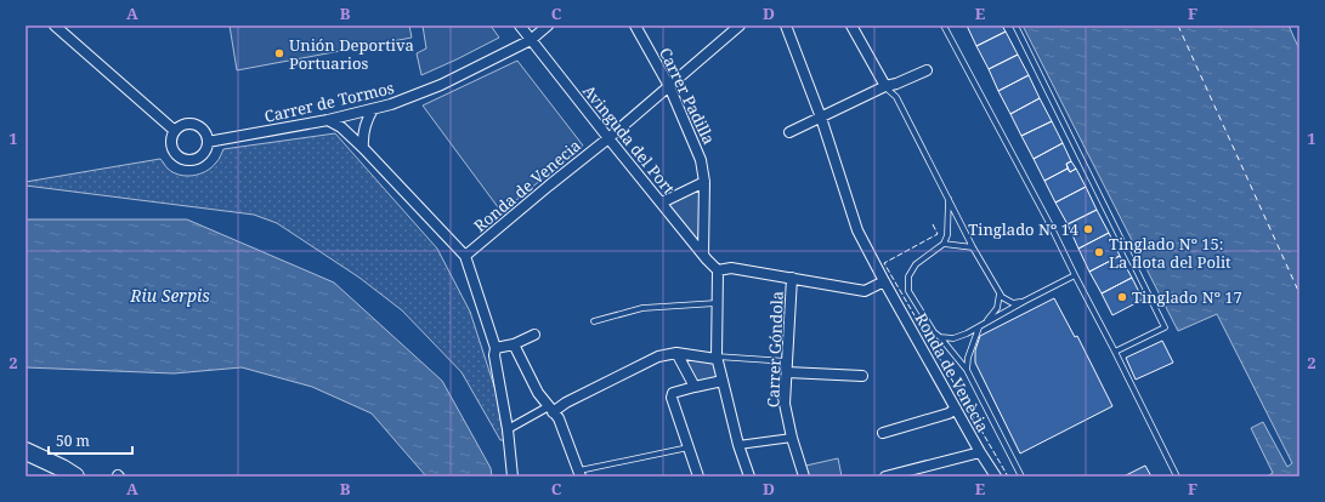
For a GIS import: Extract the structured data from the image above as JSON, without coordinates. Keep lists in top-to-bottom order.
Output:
{
  "streets": {
    "street": [
      "Carrer Padilla",
      "Carrer de Tormos",
      "Avinguda del Port",
      "Ronda de Venecia",
      "Carrer Góndola",
      "Ronda de Venècia"
    ]
  },
  "crossings": [
    ["Carrer Padilla", "Avinguda del Port"],
    ["Carrer Padilla", "Ronda de Venecia"],
    ["Carrer de Tormos", "Avinguda del Port"],
    ["Avinguda del Port", "Ronda de Venecia"]
  ],
  "water": ["Riu Serpis"],
  "places": [
    "Unión Deportiva Portuarios",
    "Tinglado Nº 14",
    "Tinglado Nº 15: La flota del Polit",
    "Tinglado Nº 17"
  ],
  "scale_bar": "50 m",
  "grid": {
    "columns": [
      "A",
      "B",
      "C",
      "D",
      "E",
      "F"
    ],
    "rows": ["1", "2"]
  }
}
